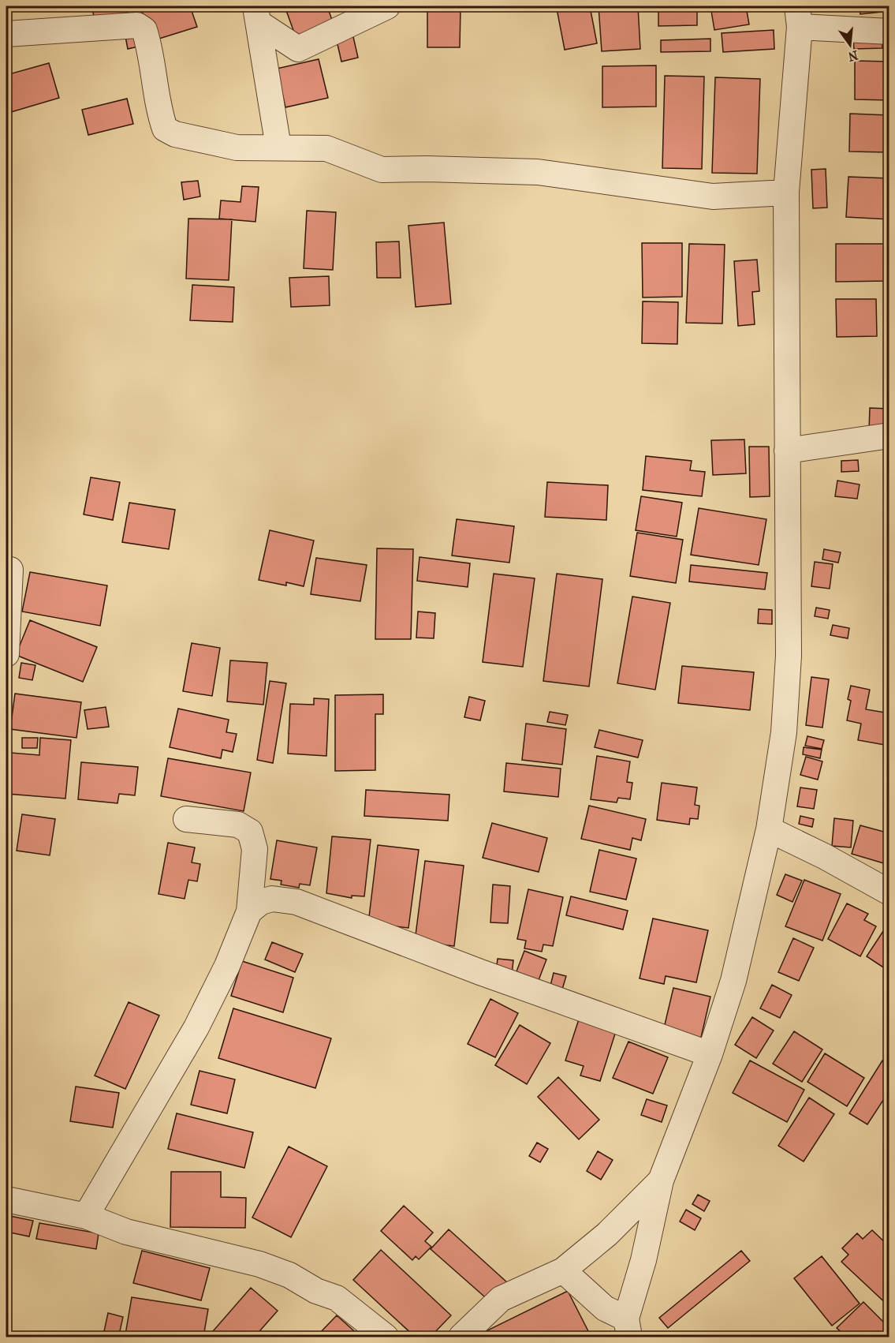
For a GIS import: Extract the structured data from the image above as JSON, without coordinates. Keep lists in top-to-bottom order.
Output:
{
  "north": "bottom"
}
